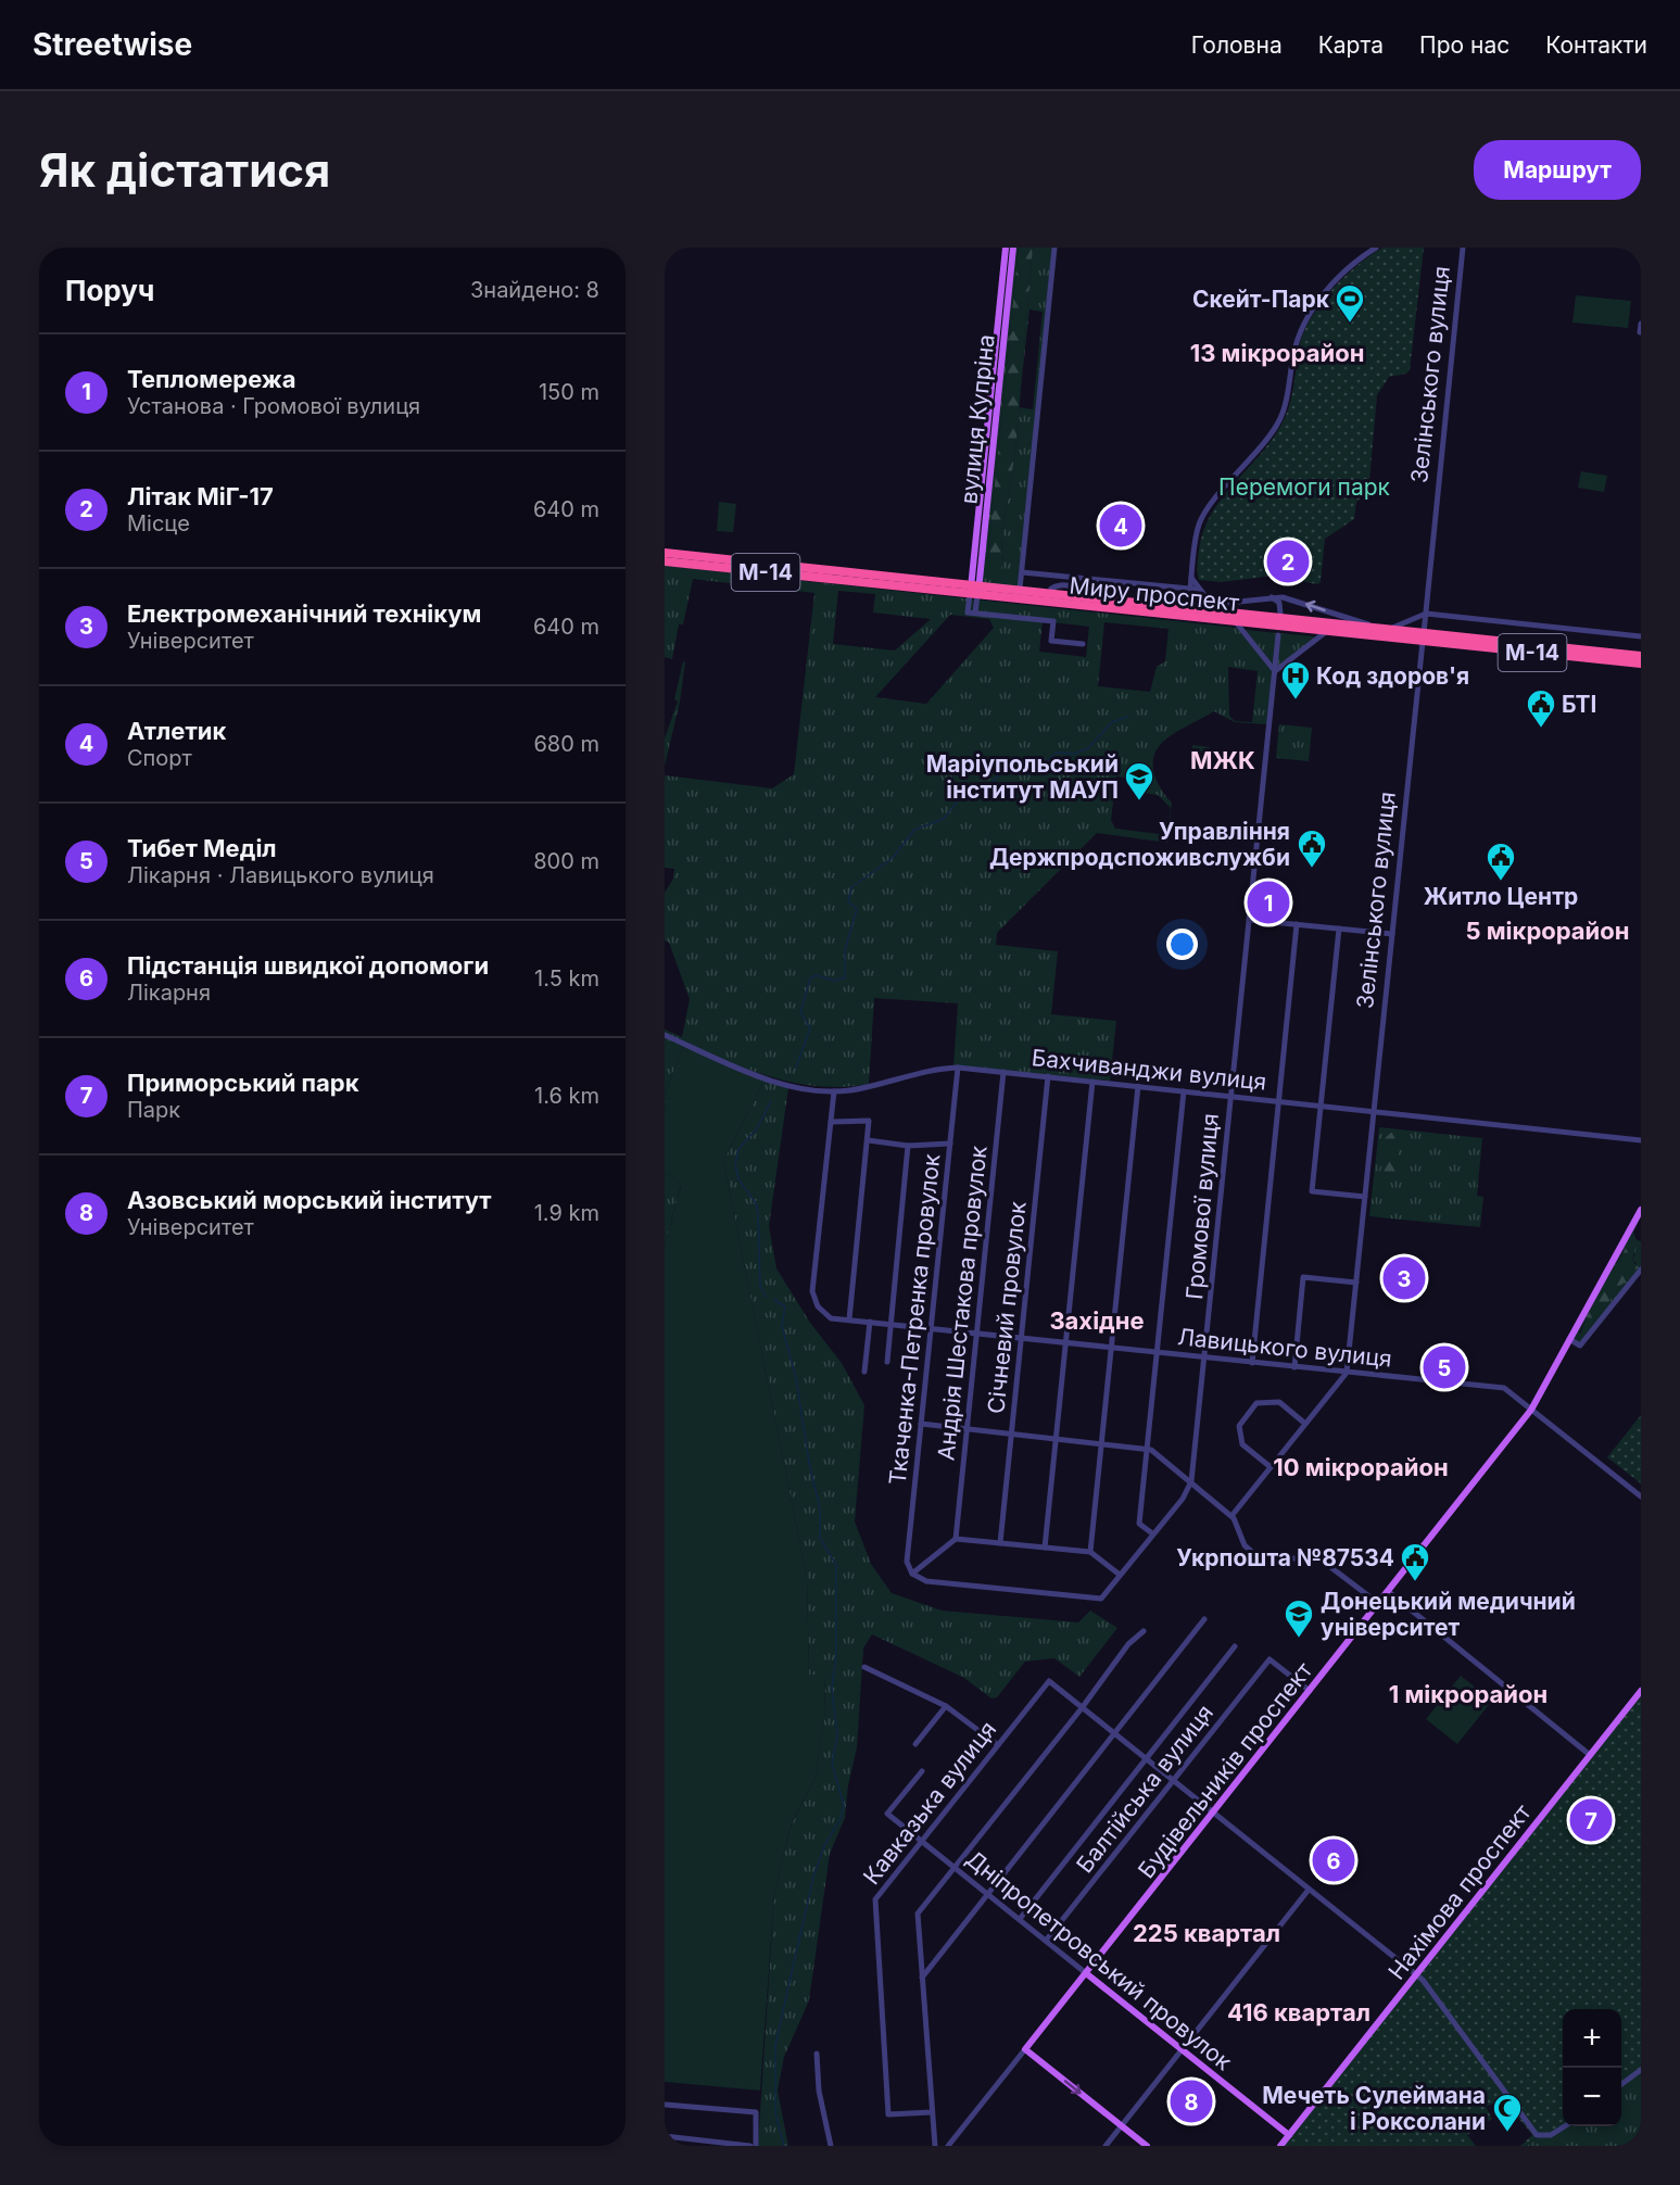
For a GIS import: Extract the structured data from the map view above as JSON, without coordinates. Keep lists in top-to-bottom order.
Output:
{
  "streets": {
    "highway": ["М-14", "Миру проспект"],
    "main road": [
      "вулиця Купріна",
      "Будівельників проспект",
      "Нахімова проспект",
      "Дніпропетровський провулок"
    ],
    "street": [
      "Зелінського вулиця",
      "Бахчиванджи вулиця",
      "Громової вулиця",
      "Андрія Шестакова провулок",
      "Січневий провулок",
      "Ткаченка-Петренка провулок",
      "Лавицького вулиця",
      "Балтійська вулиця",
      "Кавказька вулиця"
    ]
  },
  "crossings": [
    ["Зелінського вулиця", "Миру проспект"],
    ["Зелінського вулиця", "Бахчиванджи вулиця"],
    ["Зелінського вулиця", "Лавицького вулиця"],
    ["вулиця Купріна", "Миру проспект"],
    ["Бахчиванджи вулиця", "Громової вулиця"],
    ["Бахчиванджи вулиця", "Андрія Шестакова провулок"],
    ["Бахчиванджи вулиця", "Січневий провулок"],
    ["Бахчиванджи вулиця", "Ткаченка-Петренка провулок"],
    ["Бахчиванджи вулиця", "Лавицького вулиця"],
    ["Громової вулиця", "Ткаченка-Петренка провулок"],
    ["Громової вулиця", "Лавицького вулиця"],
    ["Андрія Шестакова провулок", "Лавицького вулиця"],
    ["Січневий провулок", "Лавицького вулиця"],
    ["Ткаченка-Петренка провулок", "Лавицького вулиця"],
    ["Лавицького вулиця", "Будівельників проспект"],
    ["Будівельників проспект", "Балтійська вулиця"],
    ["Будівельників проспект", "Дніпропетровський провулок"],
    ["Балтійська вулиця", "Дніпропетровський провулок"],
    ["Кавказька вулиця", "Дніпропетровський провулок"],
    ["Нахімова проспект", "Дніпропетровський провулок"]
  ],
  "districts": [
    "13 мікрорайон",
    "МЖК",
    "5 мікрорайон",
    "Західне",
    "10 мікрорайон",
    "1 мікрорайон",
    "225 квартал",
    "416 квартал"
  ],
  "parks": ["Перемоги парк"],
  "places": {
    "sports": ["Скейт-Парк"],
    "hospital": ["Код здоров'я"],
    "public building": [
      "БТІ",
      "Управління Держпродспоживслужби",
      "Житло Центр",
      "Укрпошта №87534"
    ],
    "school or university": ["Маріупольський інститут МАУП", "Донецький медичний університет"],
    "mosque": ["Мечеть Сулеймана і Роксолани"]
  },
  "page": {
    "header": "Streetwise",
    "nav": [
      "Головна",
      "Карта",
      "Про нас",
      "Контакти"
    ],
    "buttons": "Маршрут",
    "title": "Як дістатися",
    "heading": ["Поруч", "Знайдено: 8"],
    "list": [
      {
        "mark": "1",
        "name": "Тепломережа",
        "note": "Установа · Громової вулиця",
        "value": "150 m"
      },
      {
        "mark": "2",
        "name": "Літак МіГ-17",
        "note": "Місце",
        "value": "640 m"
      },
      {
        "mark": "3",
        "name": "Електромеханічний технікум",
        "note": "Університет",
        "value": "640 m"
      },
      {
        "mark": "4",
        "name": "Атлетик",
        "note": "Спорт",
        "value": "680 m"
      },
      {
        "mark": "5",
        "name": "Тибет Меділ",
        "note": "Лікарня · Лавицького вулиця",
        "value": "800 m"
      },
      {
        "mark": "6",
        "name": "Підстанція швидкої допомоги",
        "note": "Лікарня",
        "value": "1.5 km"
      },
      {
        "mark": "7",
        "name": "Приморський парк",
        "note": "Парк",
        "value": "1.6 km"
      },
      {
        "mark": "8",
        "name": "Азовський морський інститут",
        "note": "Університет",
        "value": "1.9 km"
      }
    ],
    "pins": [
      "4",
      "2",
      "1",
      "3",
      "5",
      "7",
      "6",
      "8"
    ],
    "map_buttons": ["+", "−"]
  }
}
